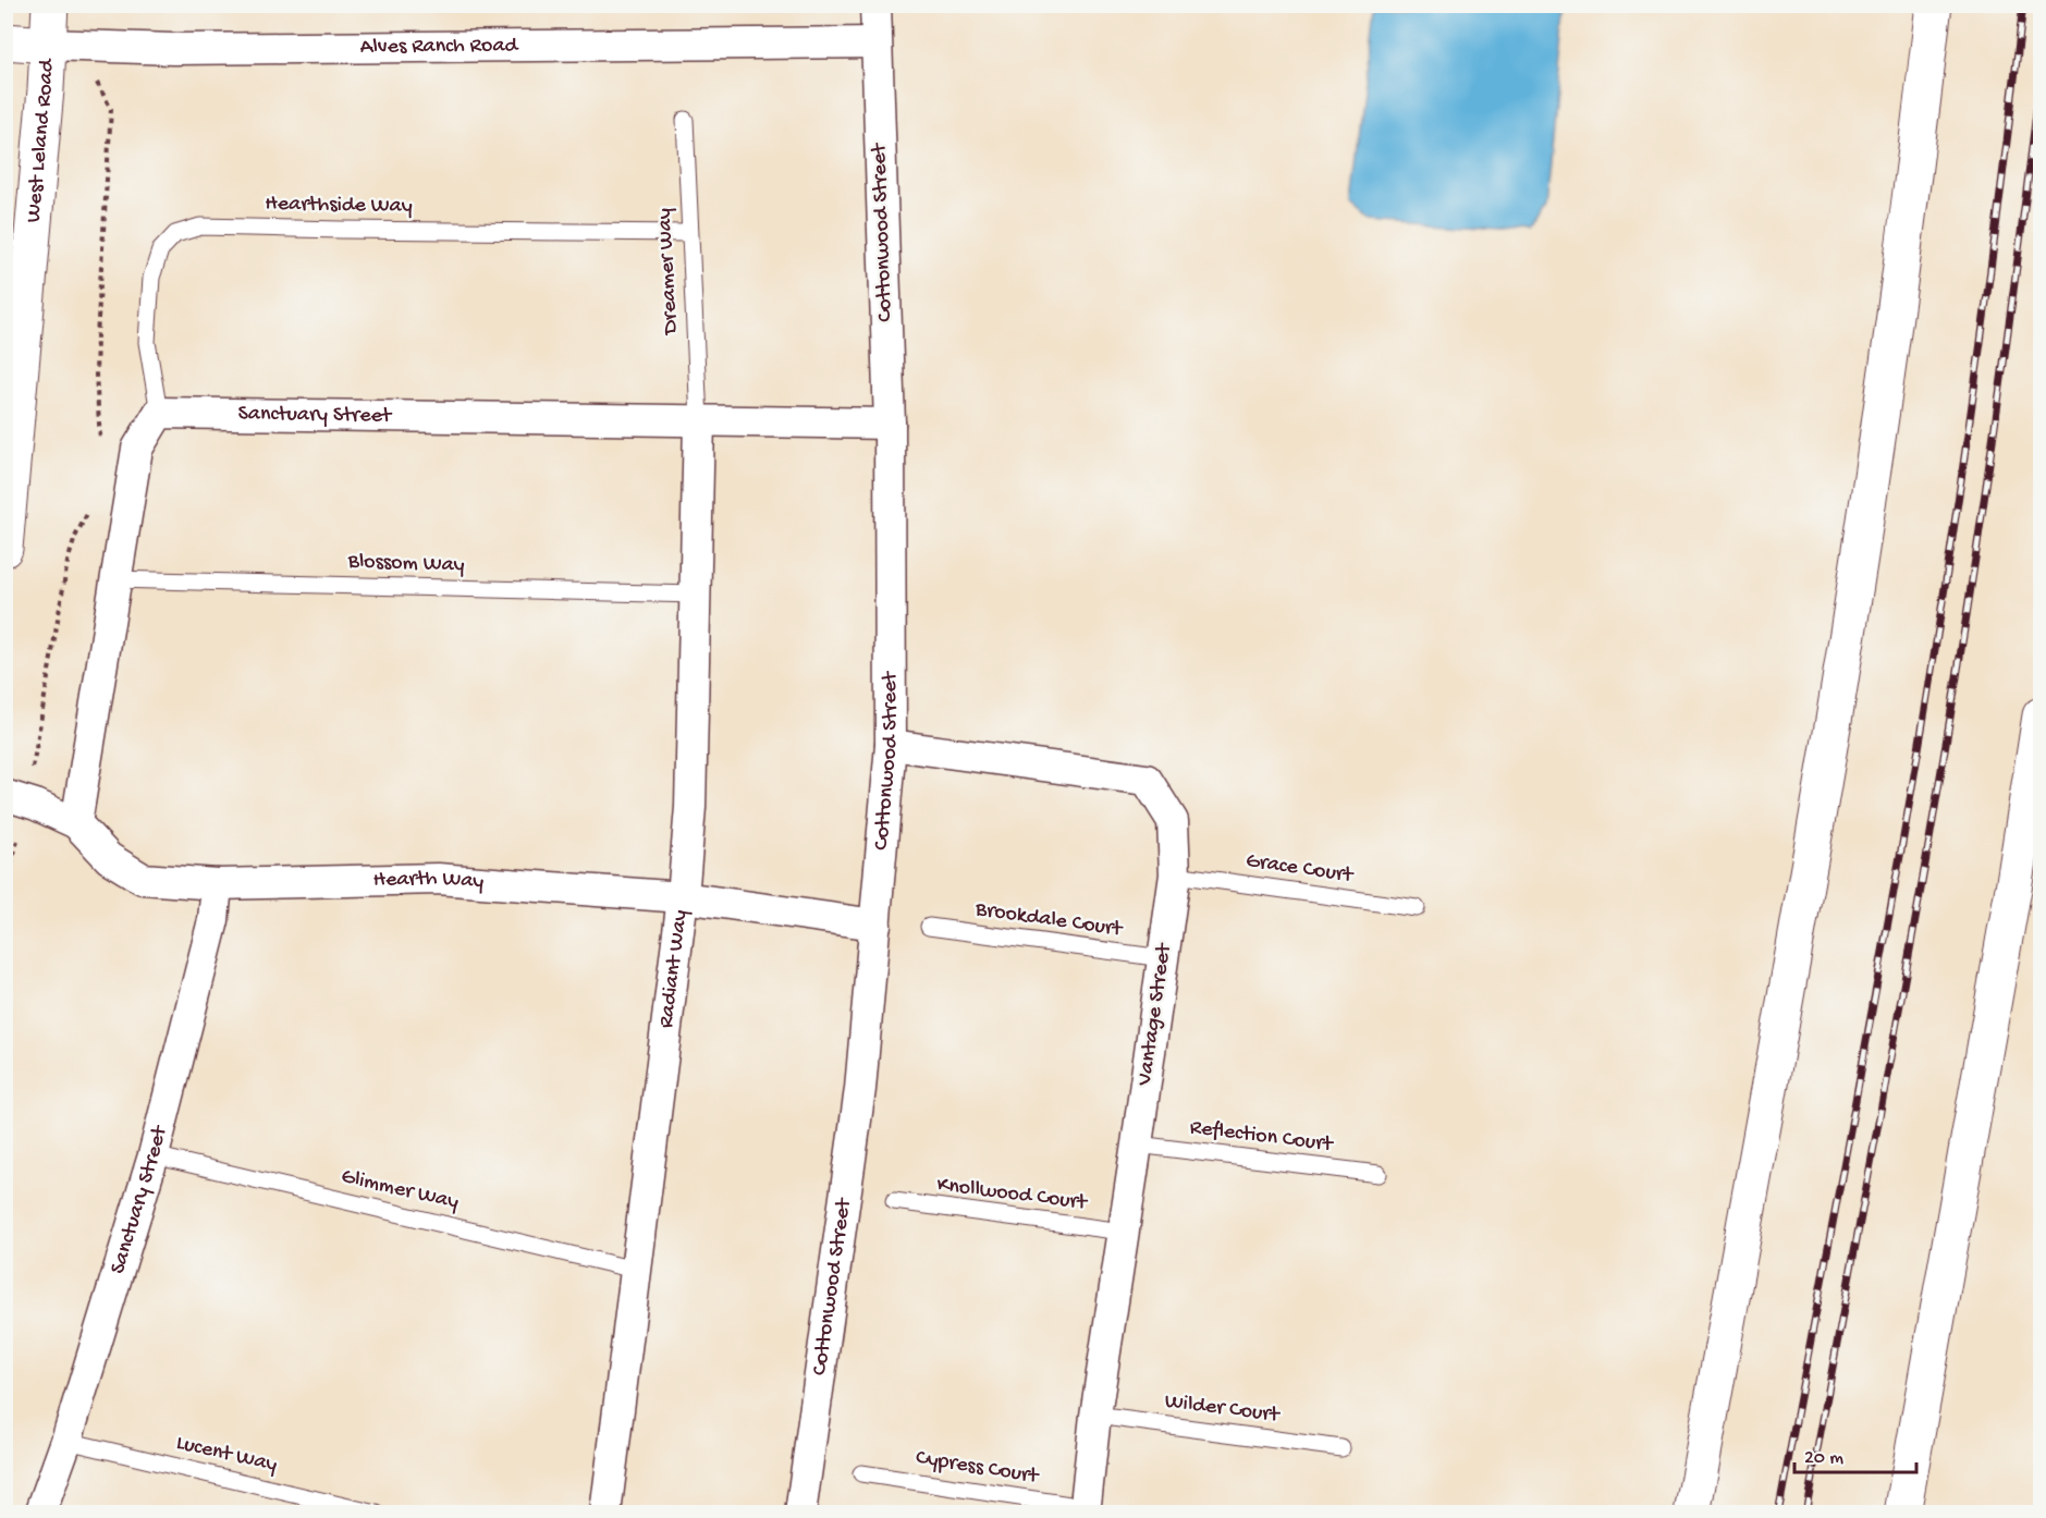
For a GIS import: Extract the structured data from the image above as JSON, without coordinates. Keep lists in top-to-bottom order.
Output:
{
  "streets": {
    "main road": ["Alves Ranch Road", "West Leland Road"],
    "street": [
      "Cottonwood Street",
      "Sanctuary Street",
      "Hearth Way",
      "Radiant Way",
      "Vantage Street"
    ],
    "lane": [
      "Hearthside Way",
      "Dreamer Way",
      "Blossom Way",
      "Grace Court",
      "Brookdale Court",
      "Reflection Court",
      "Glimmer Way",
      "Knollwood Court",
      "Wilder Court",
      "Lucent Way",
      "Cypress Court"
    ]
  },
  "crossings": [
    ["Alves Ranch Road", "West Leland Road"],
    ["Alves Ranch Road", "Cottonwood Street"],
    ["Hearthside Way", "Dreamer Way"],
    ["Hearthside Way", "Sanctuary Street"],
    ["Cottonwood Street", "Sanctuary Street"],
    ["Cottonwood Street", "Hearth Way"],
    ["Cottonwood Street", "Vantage Street"],
    ["Dreamer Way", "Sanctuary Street"],
    ["Dreamer Way", "Radiant Way"],
    ["Sanctuary Street", "Hearth Way"],
    ["Sanctuary Street", "Radiant Way"],
    ["Sanctuary Street", "Glimmer Way"],
    ["Sanctuary Street", "Lucent Way"],
    ["Blossom Way", "Radiant Way"],
    ["Grace Court", "Vantage Street"],
    ["Hearth Way", "Radiant Way"],
    ["Brookdale Court", "Vantage Street"],
    ["Radiant Way", "Glimmer Way"],
    ["Vantage Street", "Reflection Court"],
    ["Vantage Street", "Knollwood Court"],
    ["Vantage Street", "Wilder Court"],
    ["Vantage Street", "Cypress Court"]
  ],
  "scale_bar": "20 m"
}
